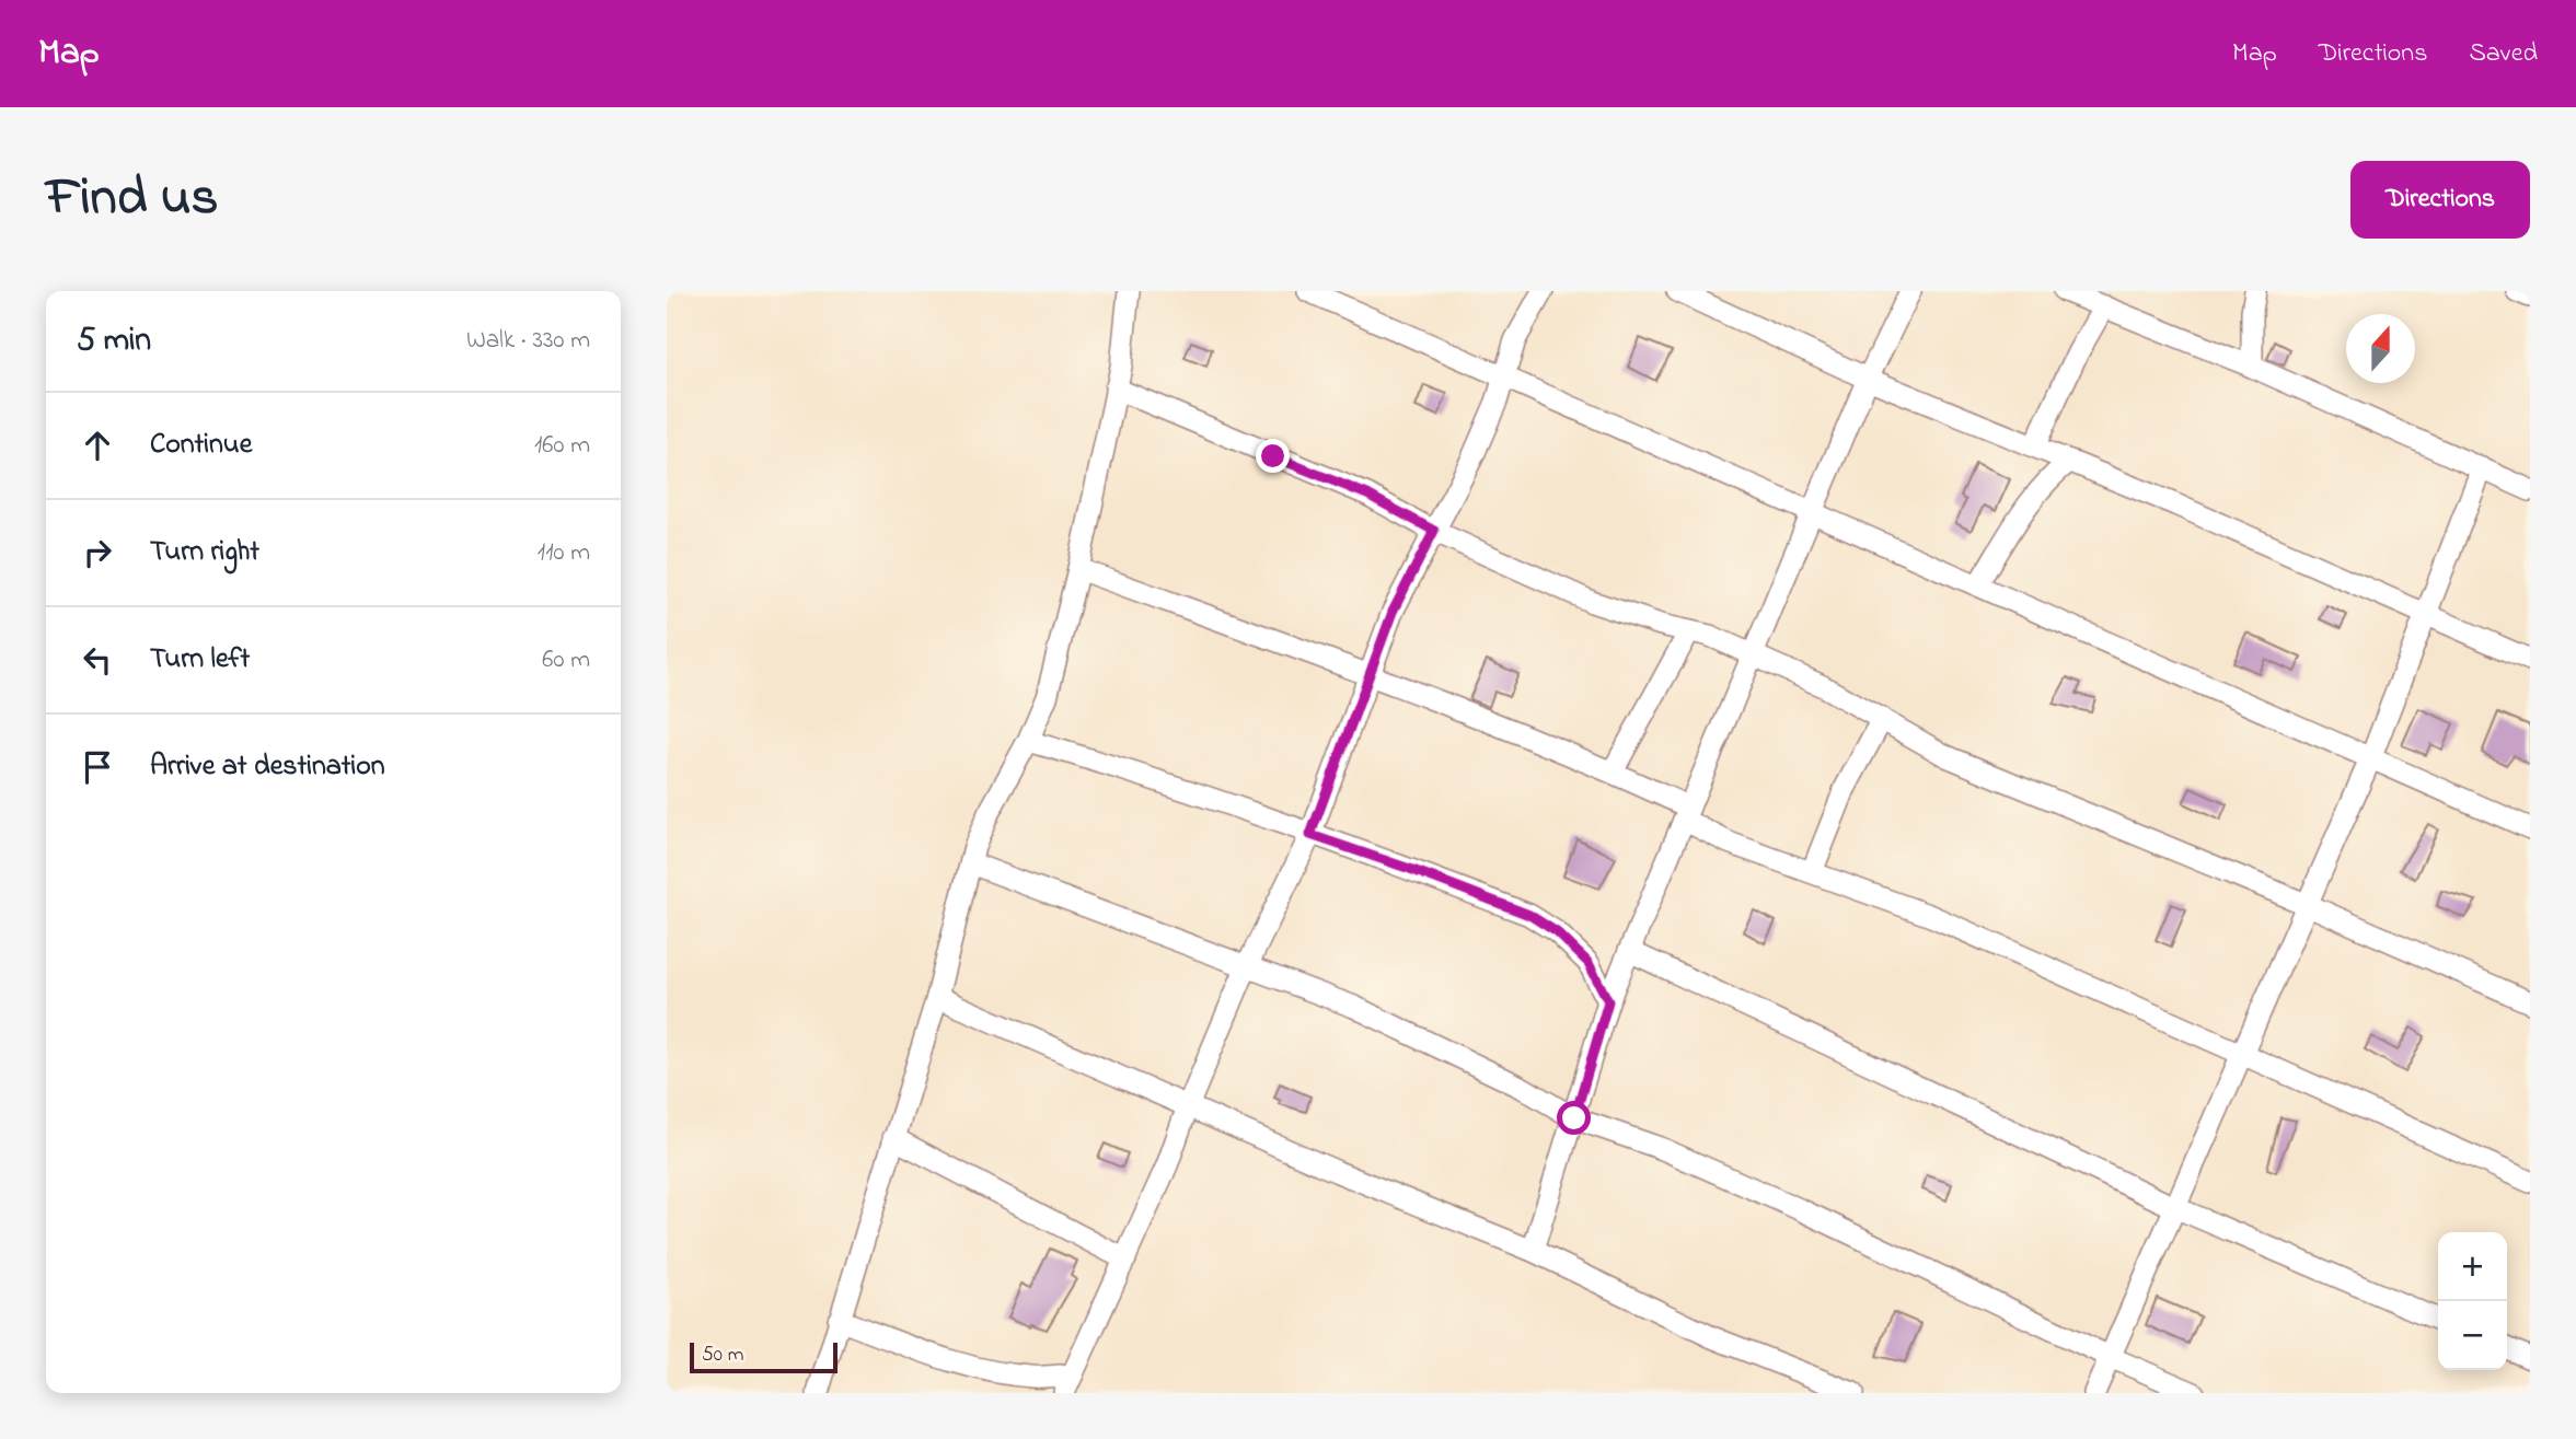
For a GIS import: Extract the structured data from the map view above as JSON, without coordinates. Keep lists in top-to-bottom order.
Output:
{
  "scale_bar": "50 m",
  "north": "top",
  "page": {
    "header": "Map",
    "nav": ["Map", "Directions", "Saved"],
    "title": "Find us",
    "buttons": "Directions",
    "heading": ["5 min", "Walk · 330 m"],
    "list": [
      ["Continue", "160 m"],
      ["Turn right", "110 m"],
      ["Turn left", "60 m"],
      "Arrive at destination"
    ],
    "map_buttons": ["+", "−"],
    "scale": "50 m"
  }
}
